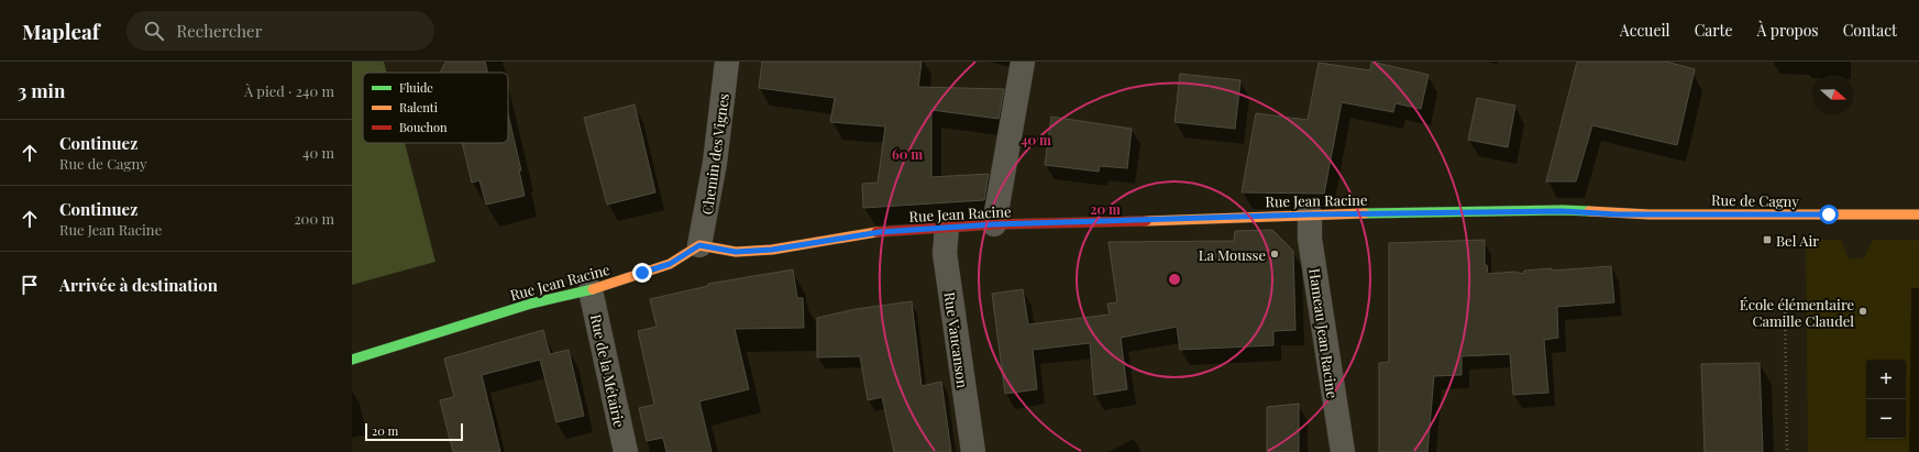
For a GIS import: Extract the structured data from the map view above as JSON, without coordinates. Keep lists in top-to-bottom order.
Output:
{
  "streets": {
    "main road": ["Rue Jean Racine", "Rue de Cagny"],
    "street": [
      "Chemin des Vignes",
      "Hameau Jean Racine",
      "Rue Vaucanson",
      "Rue de la Métairie"
    ]
  },
  "crossings": [
    ["Chemin des Vignes", "Rue Jean Racine"],
    ["Rue Jean Racine", "Rue de Cagny"],
    ["Rue Jean Racine", "Hameau Jean Racine"],
    ["Rue Jean Racine", "Rue Vaucanson"],
    ["Rue Jean Racine", "Rue de la Métairie"]
  ],
  "places": {
    "transit": ["Bel Air"],
    "other": ["La Mousse", "École élémentaire Camille Claudel"]
  },
  "legend": ["Fluide", "Ralenti", "Bouchon"],
  "scale_bar": "20 m",
  "north": "right",
  "page": {
    "header": "Mapleaf",
    "search": "Rechercher",
    "nav": [
      "Accueil",
      "Carte",
      "À propos",
      "Contact"
    ],
    "heading": ["3 min", "À pied · 240 m"],
    "list": [
      ["Continuez", "Rue de Cagny", "40 m"],
      ["Continuez", "Rue Jean Racine", "200 m"],
      "Arrivée à destination"
    ],
    "map_buttons": ["+", "−"],
    "scale": "20 m"
  },
  "rings": ["40 m", "60 m", "20 m"]
}
